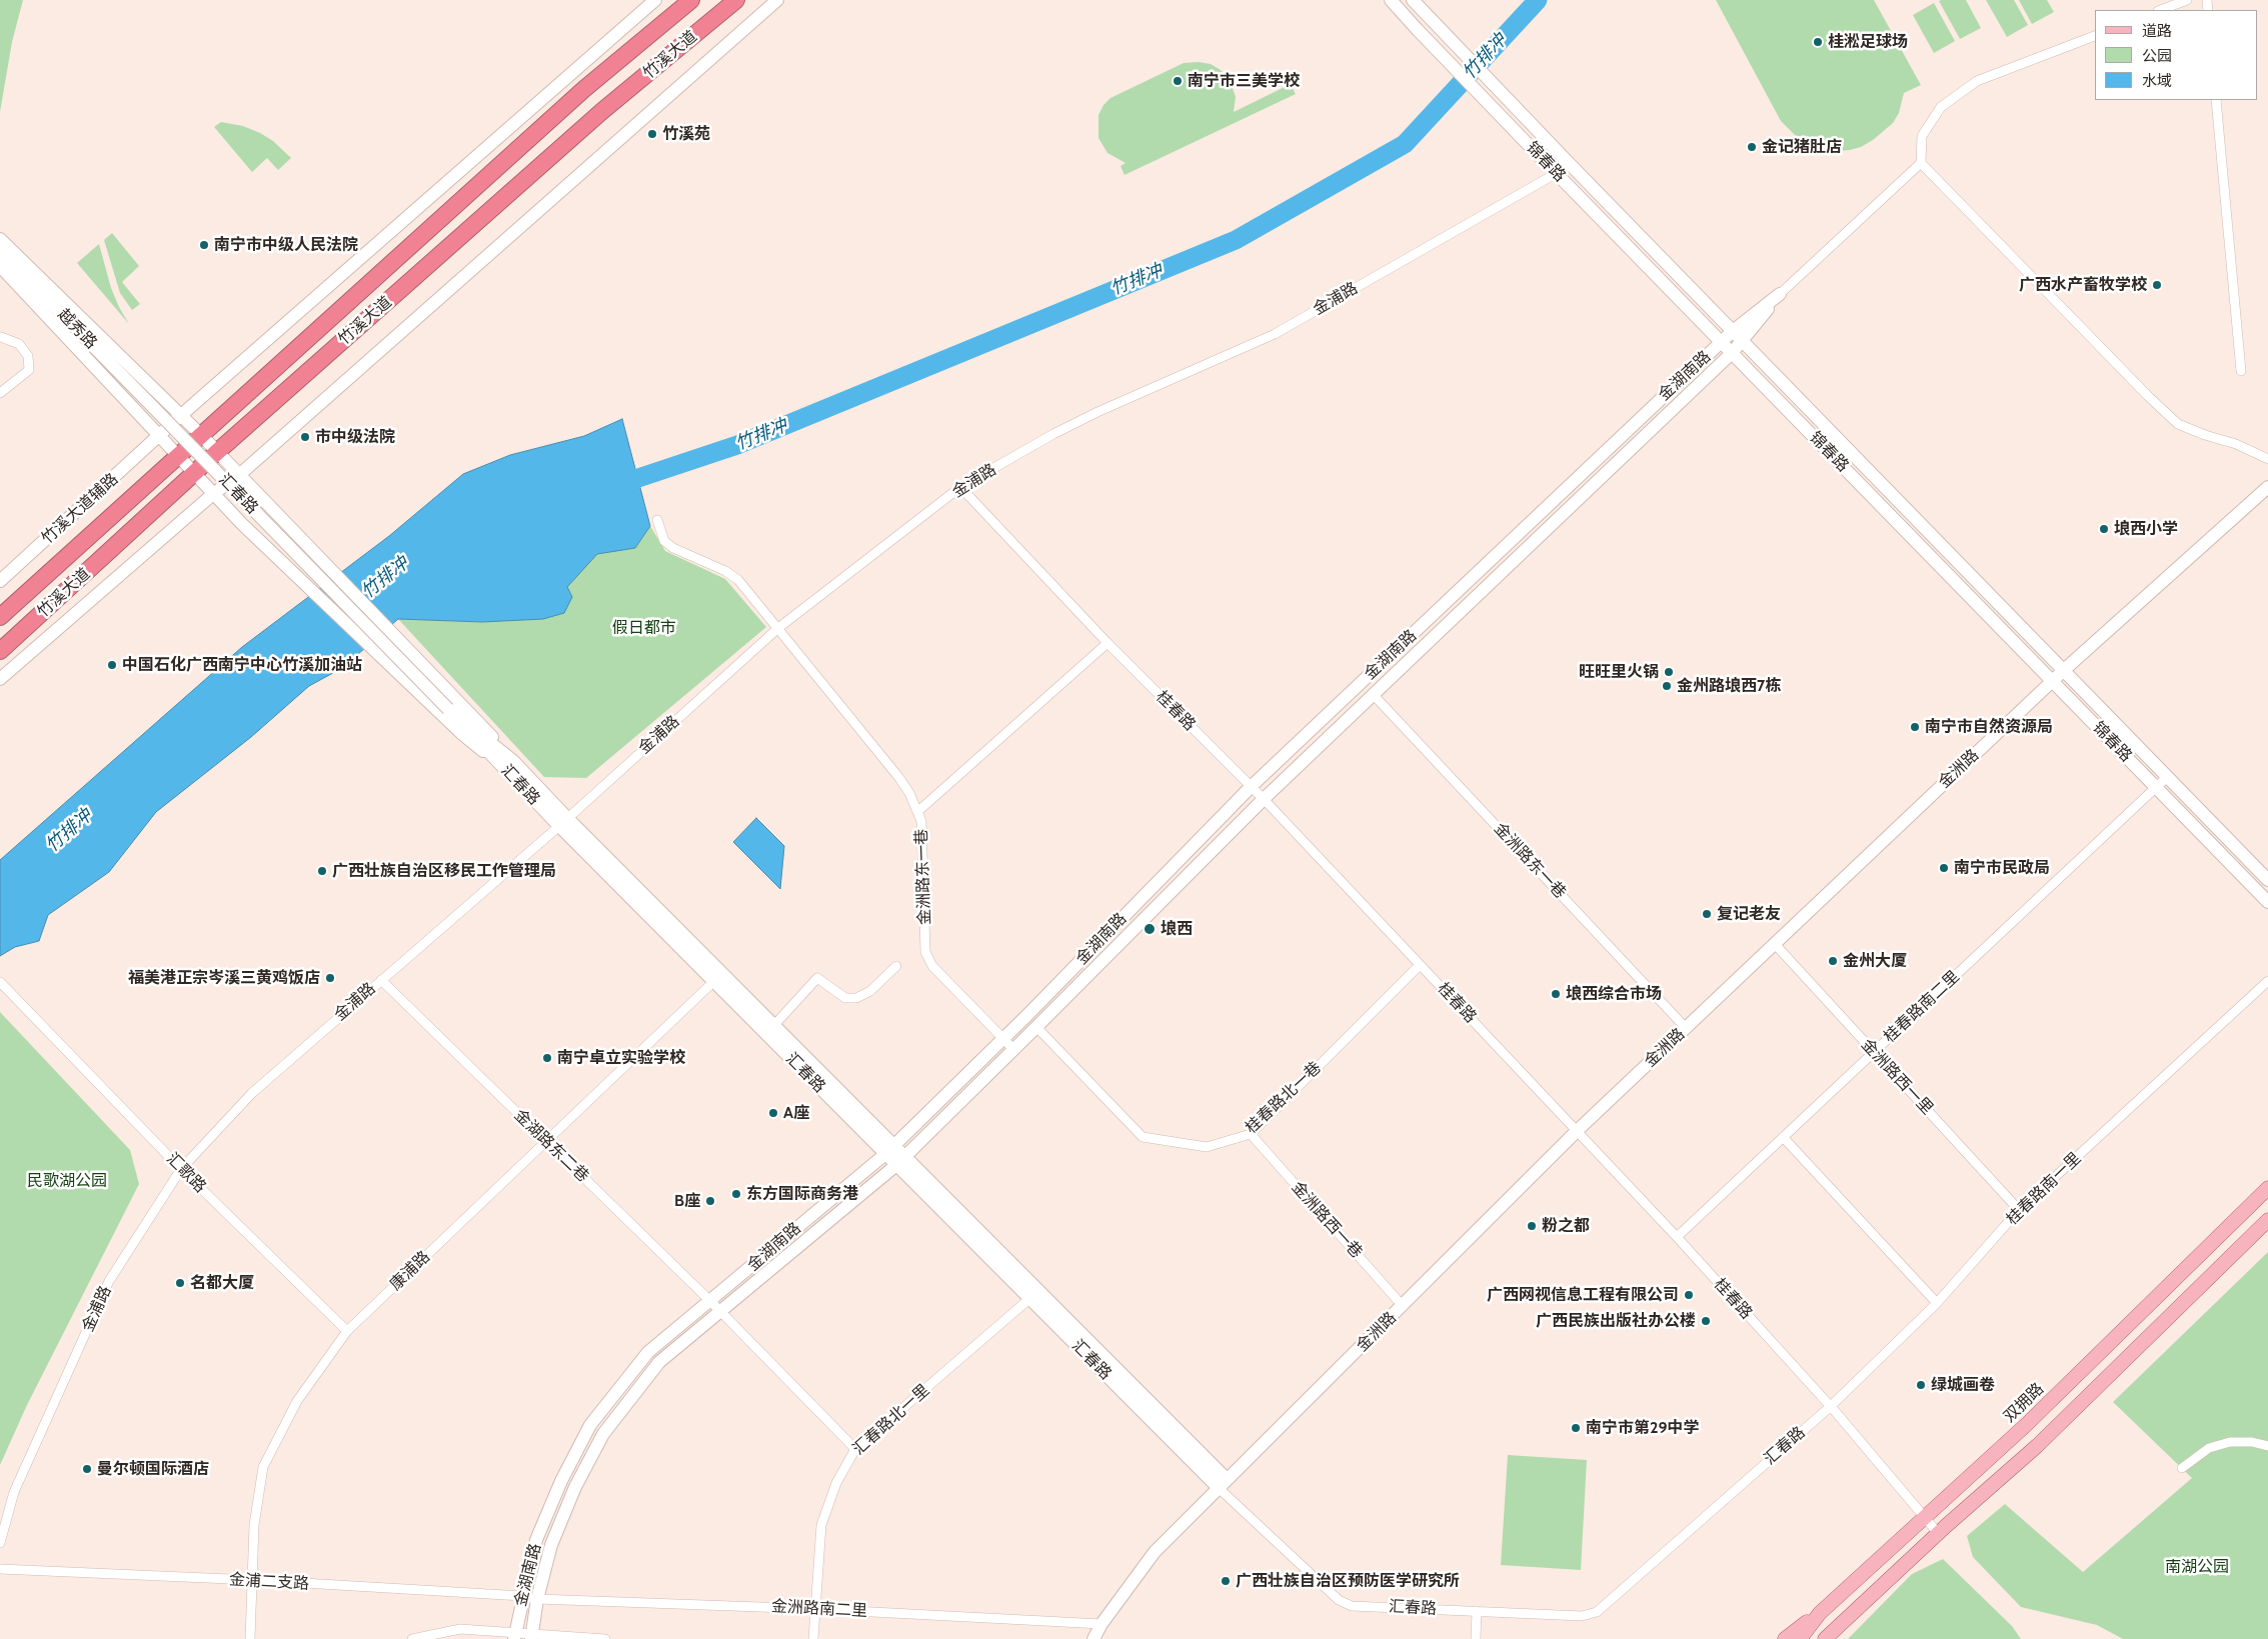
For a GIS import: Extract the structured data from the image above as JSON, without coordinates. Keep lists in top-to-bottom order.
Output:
{
  "streets": {
    "highway": ["竹溪大道"],
    "main road": [
      "锦春路",
      "越秀路",
      "金湖南路",
      "汇春路",
      "竹溪大道辅路",
      "金洲路",
      "双拥路"
    ],
    "street": [
      "金浦路",
      "桂春路",
      "金洲路东一巷",
      "桂春路南二里",
      "金洲路西一里",
      "桂春路北一巷",
      "金湖路东二巷",
      "汇歌路",
      "桂春路南一里",
      "金洲路西一巷",
      "康浦路",
      "汇春路北一里",
      "金浦二支路",
      "金洲路南二里"
    ]
  },
  "crossings": [
    ["锦春路", "金浦路"],
    ["锦春路", "金湖南路"],
    ["锦春路", "金洲路"],
    ["锦春路", "桂春路南二里"],
    ["金浦路", "汇春路"],
    ["金浦路", "桂春路"],
    ["金浦路", "金洲路东一巷"],
    ["金浦路", "金湖路东二巷"],
    ["金浦路", "汇歌路"],
    ["越秀路", "汇春路"],
    ["金湖南路", "汇春路"],
    ["金湖南路", "桂春路"],
    ["金湖南路", "金洲路东一巷"],
    ["金湖南路", "桂春路北一巷"],
    ["金湖南路", "金湖路东二巷"],
    ["金湖南路", "金浦二支路"],
    ["金湖南路", "金洲路南二里"],
    ["汇春路", "桂春路"],
    ["汇春路", "金洲路"],
    ["汇春路", "桂春路南一里"],
    ["汇春路", "康浦路"],
    ["汇春路", "汇春路北一里"],
    ["桂春路", "金洲路"],
    ["桂春路", "桂春路南二里"],
    ["桂春路", "桂春路北一巷"],
    ["桂春路", "桂春路南一里"],
    ["桂春路", "双拥路"],
    ["金洲路", "金洲路东一巷"],
    ["金洲路", "金洲路西一里"],
    ["金洲路", "金洲路西一巷"],
    ["金洲路", "金洲路南二里"],
    ["桂春路南二里", "金洲路西一里"],
    ["金洲路西一里", "桂春路南一里"],
    ["桂春路北一巷", "金洲路西一巷"],
    ["金湖路东二巷", "康浦路"],
    ["金湖路东二巷", "汇春路北一里"],
    ["汇歌路", "康浦路"],
    ["康浦路", "金浦二支路"],
    ["汇春路北一里", "金洲路南二里"],
    ["金浦二支路", "金洲路南二里"]
  ],
  "water": ["竹排冲"],
  "parks": ["假日都市", "民歌湖公园", "南湖公园"],
  "places": [
    "桂淞足球场",
    "南宁市三美学校",
    "竹溪苑",
    "金记猪肚店",
    "南宁市中级人民法院",
    "广西水产畜牧学校",
    "市中级法院",
    "埌西小学",
    "中国石化广西南宁中心竹溪加油站",
    "旺旺里火锅",
    "金州路埌西7栋",
    "南宁市自然资源局",
    "南宁市民政局",
    "广西壮族自治区移民工作管理局",
    "复记老友",
    "埌西",
    "金州大厦",
    "福美港正宗岑溪三黄鸡饭店",
    "埌西综合市场",
    "南宁卓立实验学校",
    "A座",
    "东方国际商务港",
    "B座",
    "粉之都",
    "名都大厦",
    "广西网视信息工程有限公司",
    "广西民族出版社办公楼",
    "绿城画卷",
    "南宁市第29中学",
    "曼尔顿国际酒店",
    "广西壮族自治区预防医学研究所"
  ],
  "legend": ["道路", "公园", "水域"]
}
